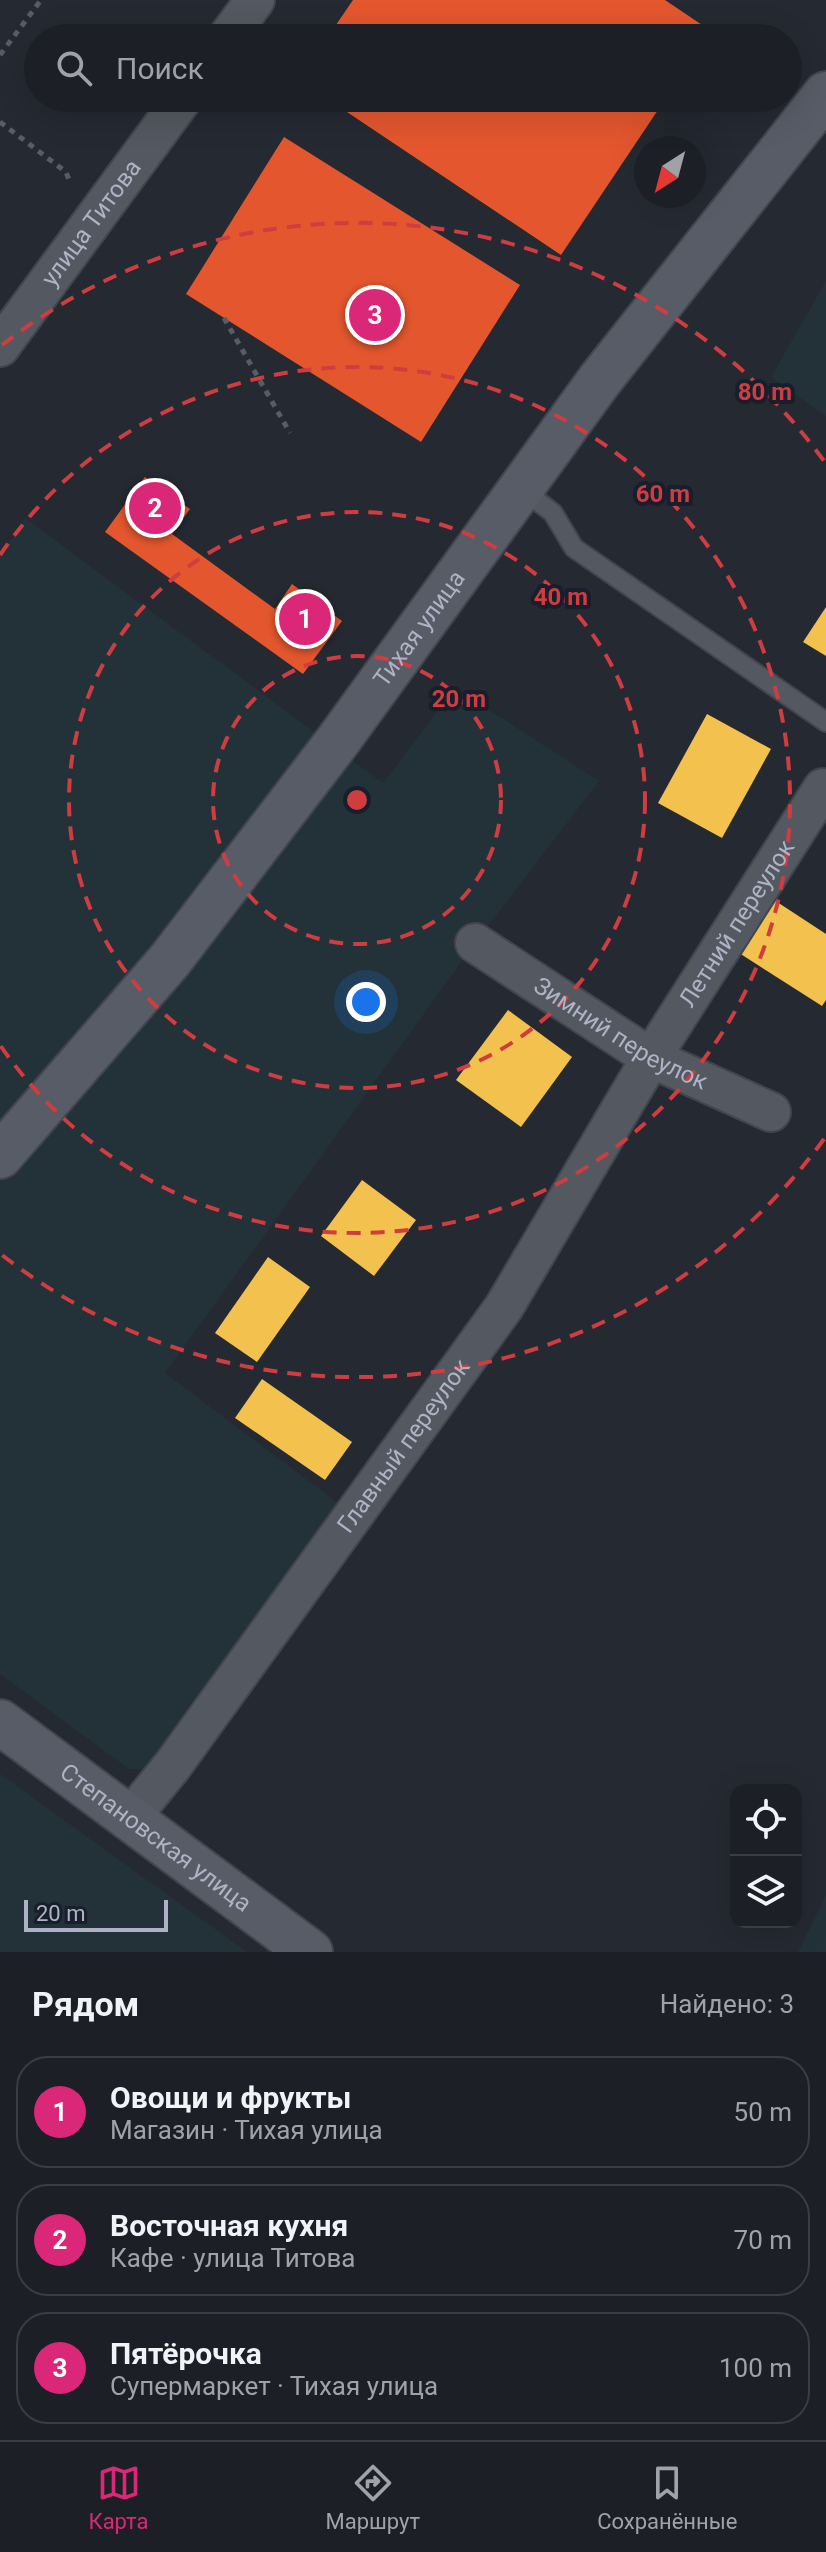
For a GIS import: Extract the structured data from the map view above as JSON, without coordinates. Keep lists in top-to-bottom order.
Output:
{
  "streets": {
    "street": [
      "улица Титова",
      "Тихая улица",
      "Летний переулок",
      "Зимний переулок",
      "Главный переулок",
      "Степановская улица"
    ]
  },
  "crossings": [
    ["Летний переулок", "Зимний переулок"],
    ["Летний переулок", "Главный переулок"],
    ["Зимний переулок", "Главный переулок"],
    ["Главный переулок", "Степановская улица"]
  ],
  "scale_bar": "20 m",
  "north": "bottom left",
  "page": {
    "search": "Поиск",
    "pins": ["3", "2", "1"],
    "scale": "20 m",
    "heading": ["Рядом", "Найдено: 3"],
    "list": [
      {
        "mark": "1",
        "name": "Овощи и фрукты",
        "note": "Магазин · Тихая улица",
        "value": "50 m"
      },
      {
        "mark": "2",
        "name": "Восточная кухня",
        "note": "Кафе · улица Титова",
        "value": "70 m"
      },
      {
        "mark": "3",
        "name": "Пятёрочка",
        "note": "Супермаркет · Тихая улица",
        "value": "100 m"
      }
    ],
    "nav": ["Карта", "Маршрут", "Сохранённые"]
  },
  "rings": [
    "80 m",
    "60 m",
    "40 m",
    "20 m"
  ]
}
